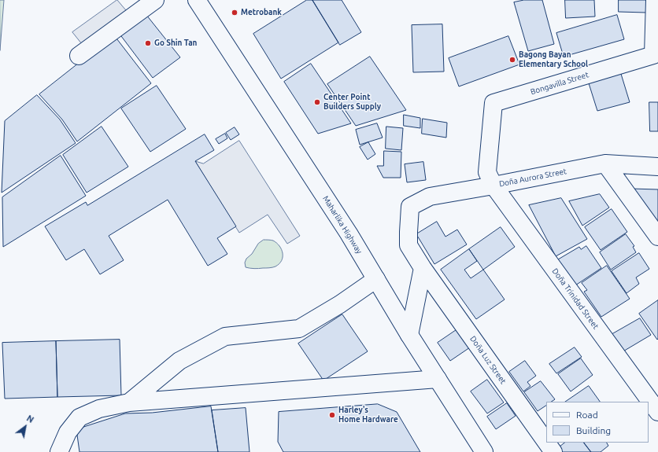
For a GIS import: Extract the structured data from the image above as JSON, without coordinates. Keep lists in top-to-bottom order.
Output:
{
  "streets": {
    "street": [
      "Bongavilla Street",
      "Doña Aurora Street",
      "Maharlika Highway",
      "Doña Trinidad Street",
      "Doña Luz Street"
    ]
  },
  "crossings": [
    ["Bongavilla Street", "Doña Aurora Street"],
    ["Bongavilla Street", "Doña Trinidad Street"],
    ["Doña Aurora Street", "Doña Trinidad Street"],
    ["Doña Aurora Street", "Doña Luz Street"]
  ],
  "places": [
    "Metrobank",
    "Go Shin Tan",
    "Bagong Bayan Elementary School",
    "Center Point Builders Supply",
    "Harley's Home Hardware"
  ],
  "legend": ["Road", "Building"],
  "north": "top right"
}
